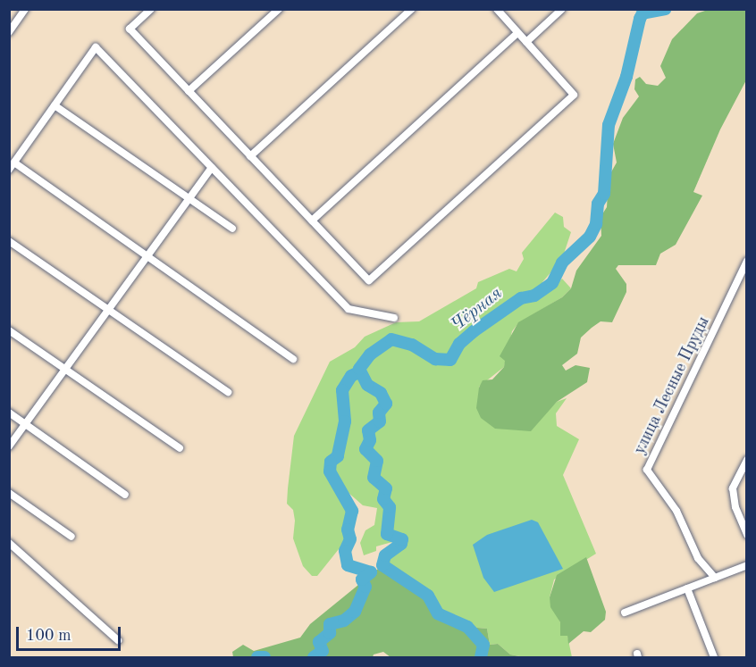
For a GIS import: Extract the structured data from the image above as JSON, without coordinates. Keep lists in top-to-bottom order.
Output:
{
  "streets": {
    "street": ["улица Лесные Пруды"]
  },
  "water": ["Чёрная"],
  "scale_bar": "100 m"
}
